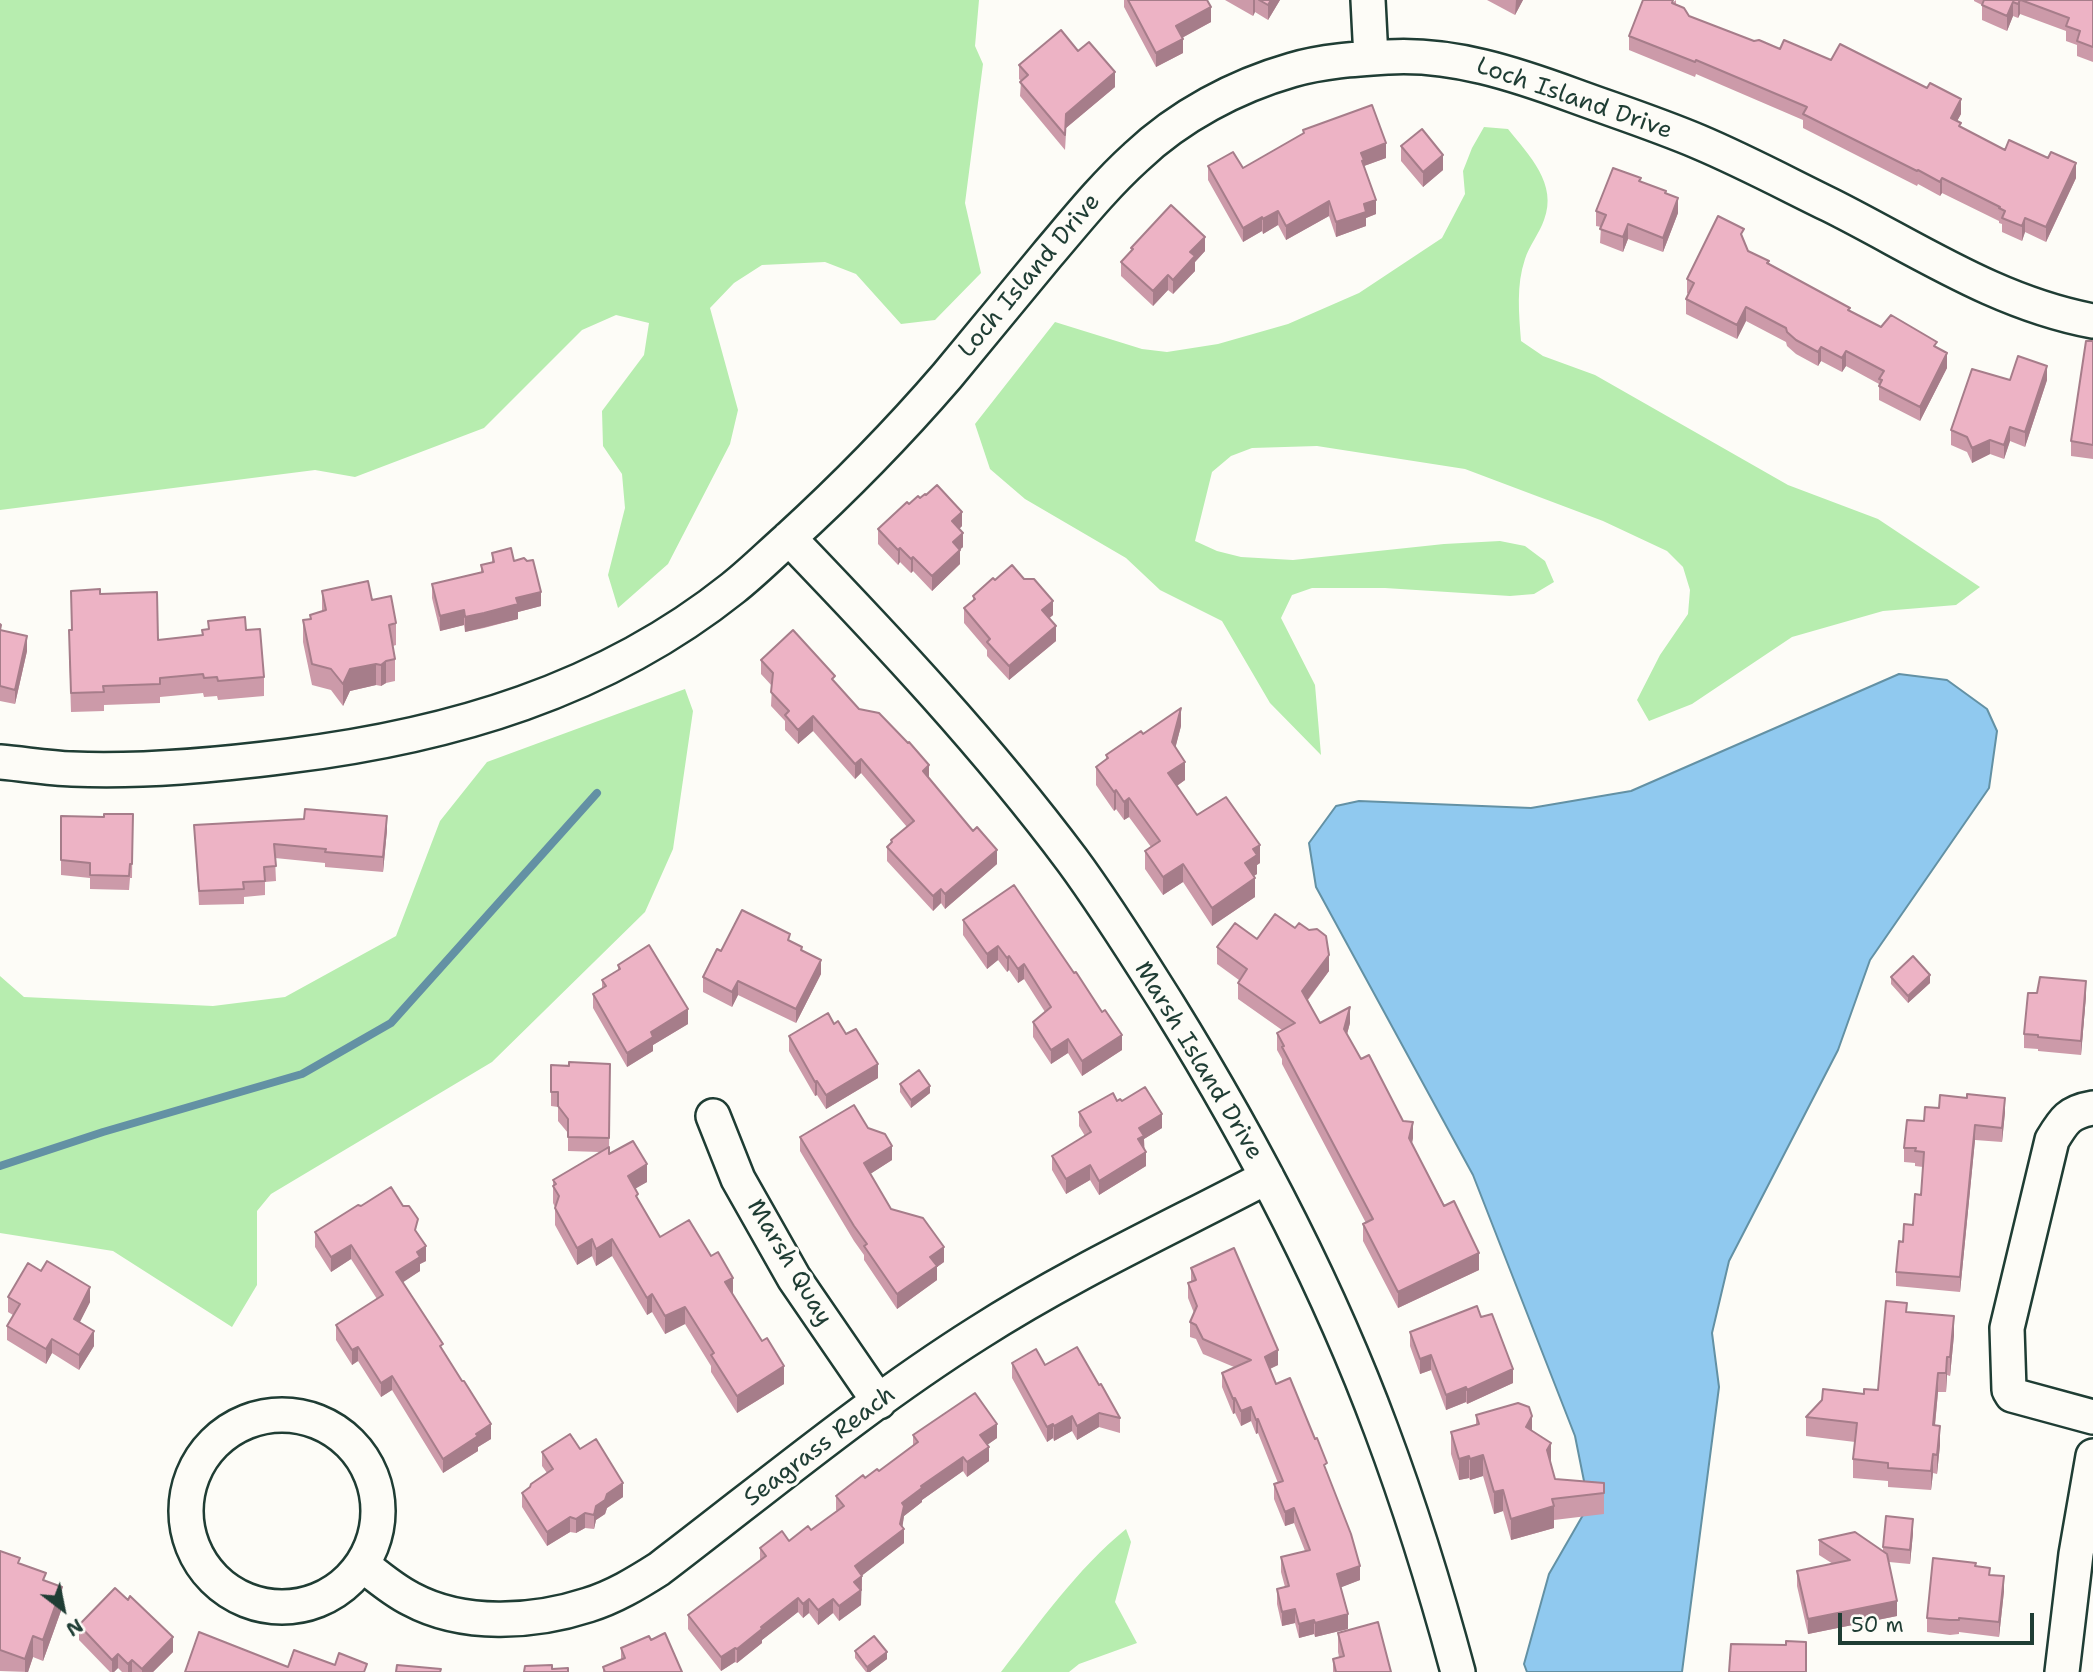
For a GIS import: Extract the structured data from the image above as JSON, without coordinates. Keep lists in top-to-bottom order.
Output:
{
  "streets": {
    "street": [
      "Loch Island Drive",
      "Marsh Island Drive",
      "Marsh Quay",
      "Seagrass Reach"
    ]
  },
  "crossings": [
    ["Loch Island Drive", "Marsh Island Drive"],
    ["Marsh Island Drive", "Seagrass Reach"],
    ["Marsh Quay", "Seagrass Reach"]
  ],
  "scale_bar": "50 m",
  "north": "bottom right"
}
